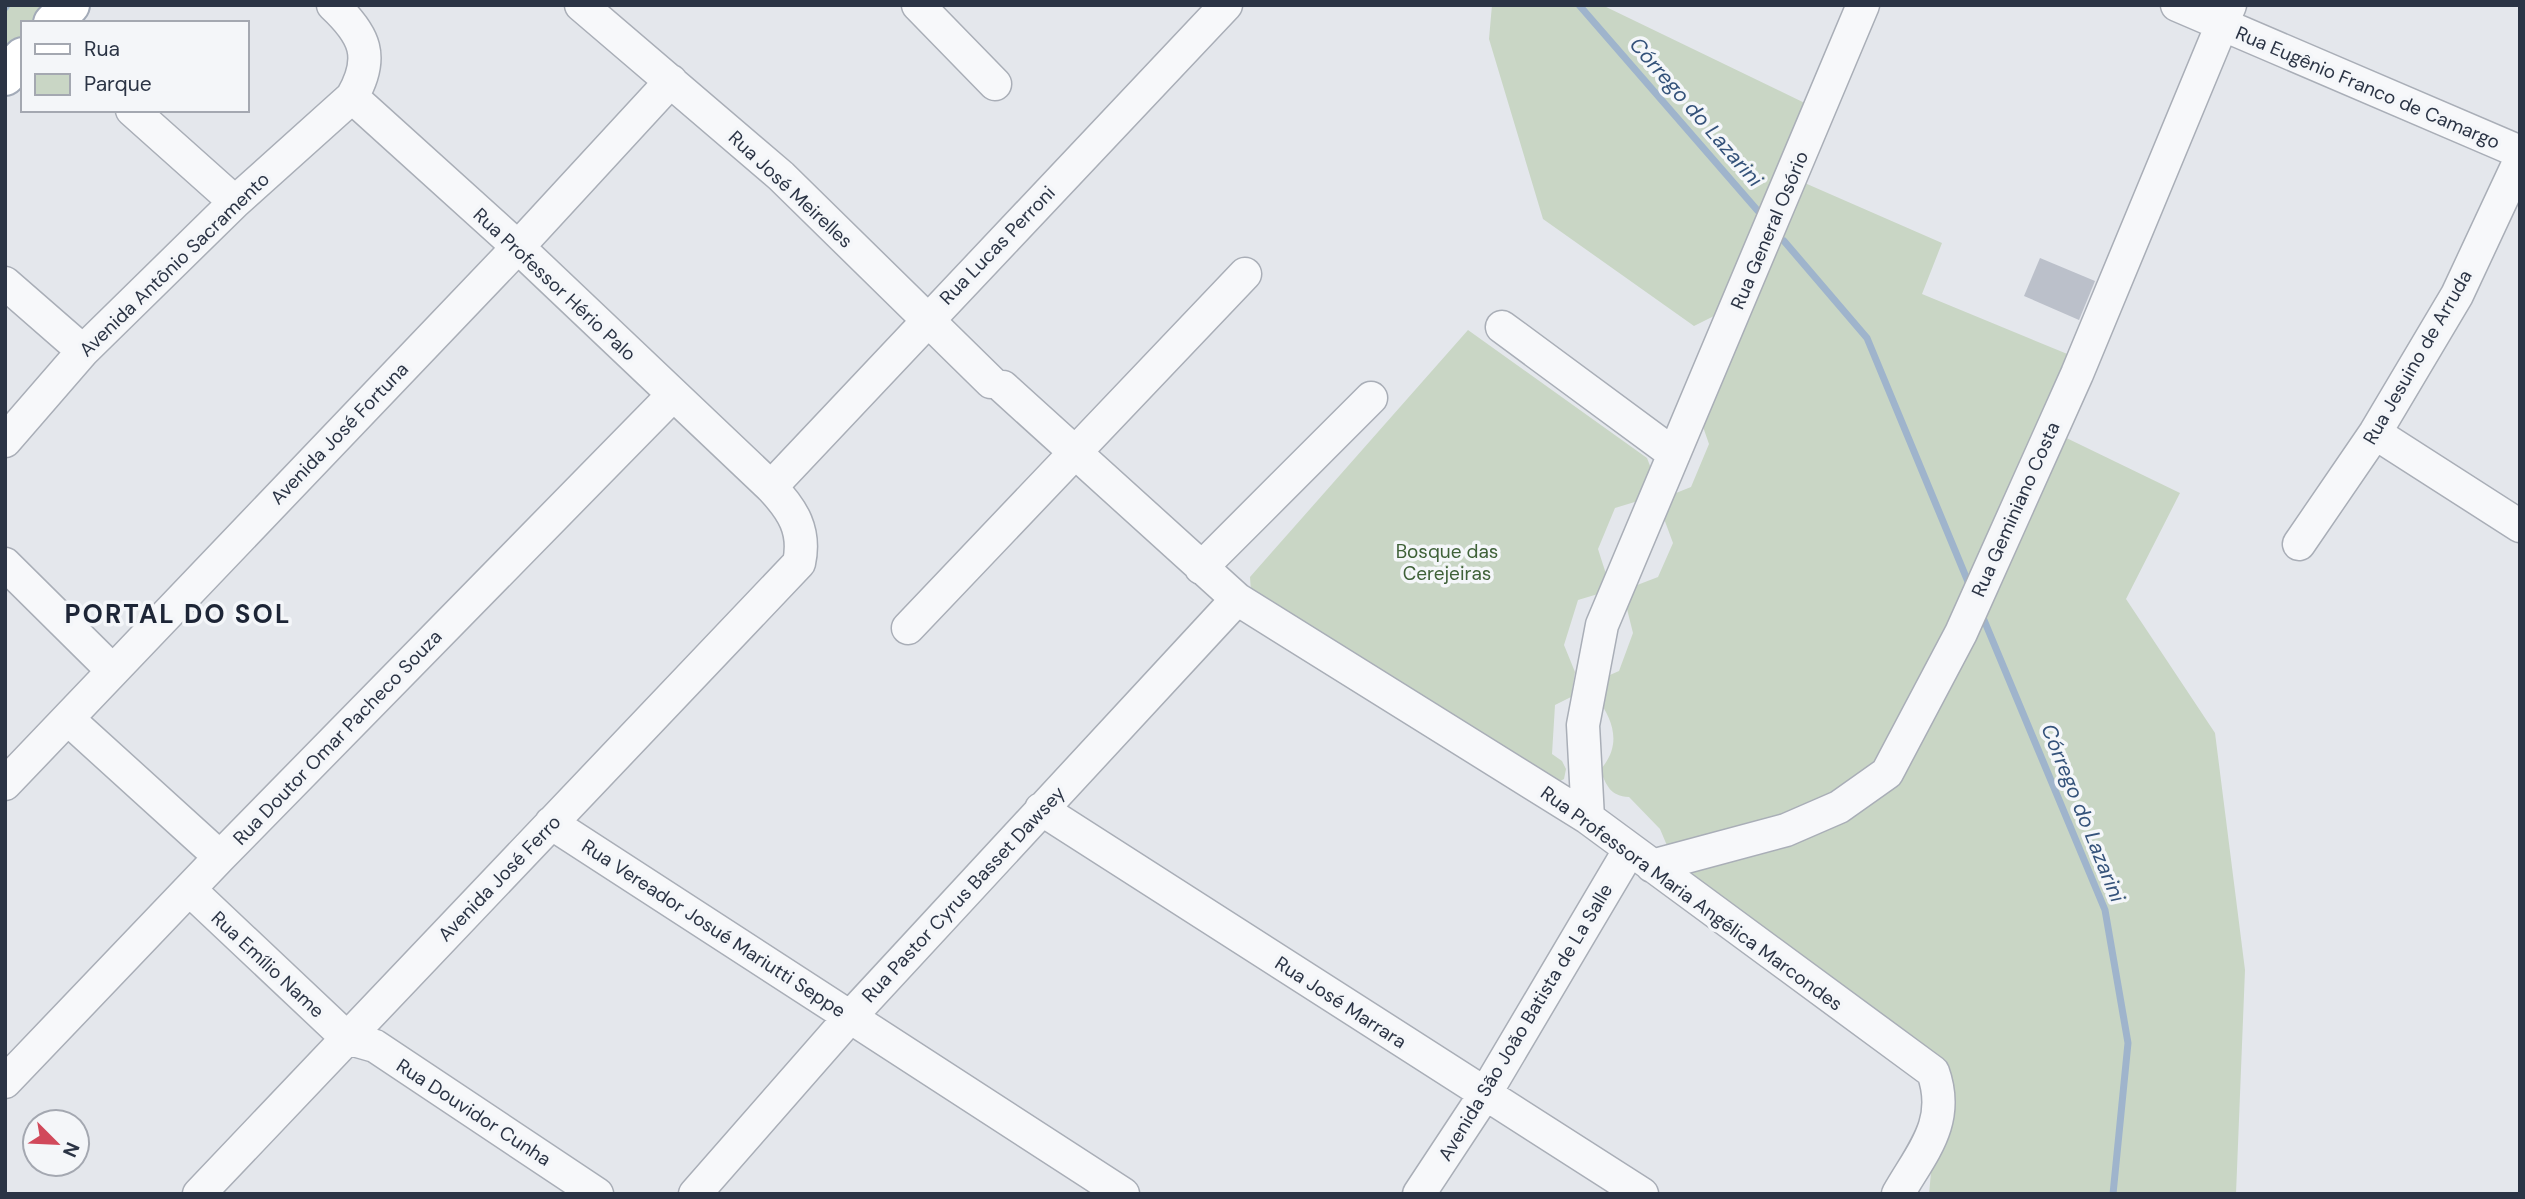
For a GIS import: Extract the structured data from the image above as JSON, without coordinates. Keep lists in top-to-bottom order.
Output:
{
  "streets": {
    "street": [
      "Rua Eugênio Franco de Camargo",
      "Rua José Meirelles",
      "Rua General Osório",
      "Rua Lucas Perroni",
      "Avenida Antônio Sacramento",
      "Rua Professor Hério Palo",
      "Rua Jesuino de Arruda",
      "Avenida José Fortuna",
      "Rua Geminiano Costa",
      "Rua Doutor Omar Pacheco Souza",
      "Avenida José Ferro",
      "Rua Pastor Cyrus Basset Dawsey",
      "Rua Professora Maria Angélica Marcondes",
      "Rua Vereador Josué Mariutti Seppe",
      "Rua Emílio Name",
      "Rua José Marrara",
      "Avenida São João Batista de La Salle",
      "Rua Douvidor Cunha"
    ]
  },
  "crossings": [
    ["Rua Eugênio Franco de Camargo", "Rua Geminiano Costa"],
    ["Rua José Meirelles", "Rua Lucas Perroni"],
    ["Rua José Meirelles", "Avenida José Fortuna"],
    ["Rua José Meirelles", "Rua Professora Maria Angélica Marcondes"],
    ["Rua General Osório", "Rua Professora Maria Angélica Marcondes"],
    ["Rua Lucas Perroni", "Rua Professor Hério Palo"],
    ["Avenida Antônio Sacramento", "Rua Professor Hério Palo"],
    ["Rua Professor Hério Palo", "Avenida José Fortuna"],
    ["Rua Professor Hério Palo", "Rua Doutor Omar Pacheco Souza"],
    ["Rua Professor Hério Palo", "Avenida José Ferro"],
    ["Rua Geminiano Costa", "Rua Professora Maria Angélica Marcondes"],
    ["Rua Geminiano Costa", "Avenida São João Batista de La Salle"],
    ["Rua Doutor Omar Pacheco Souza", "Rua Emílio Name"],
    ["Avenida José Ferro", "Rua Vereador Josué Mariutti Seppe"],
    ["Avenida José Ferro", "Rua Emílio Name"],
    ["Avenida José Ferro", "Rua Douvidor Cunha"],
    ["Rua Pastor Cyrus Basset Dawsey", "Rua Professora Maria Angélica Marcondes"],
    ["Rua Pastor Cyrus Basset Dawsey", "Rua Vereador Josué Mariutti Seppe"],
    ["Rua Pastor Cyrus Basset Dawsey", "Rua José Marrara"],
    ["Rua Professora Maria Angélica Marcondes", "Avenida São João Batista de La Salle"],
    ["Rua Emílio Name", "Rua Douvidor Cunha"],
    ["Rua José Marrara", "Avenida São João Batista de La Salle"]
  ],
  "districts": ["PORTAL DO SOL"],
  "water": ["Córrego do Lazarini"],
  "parks": ["Bosque das Cerejeiras"],
  "legend": ["Rua", "Parque"],
  "north": "bottom right"
}
